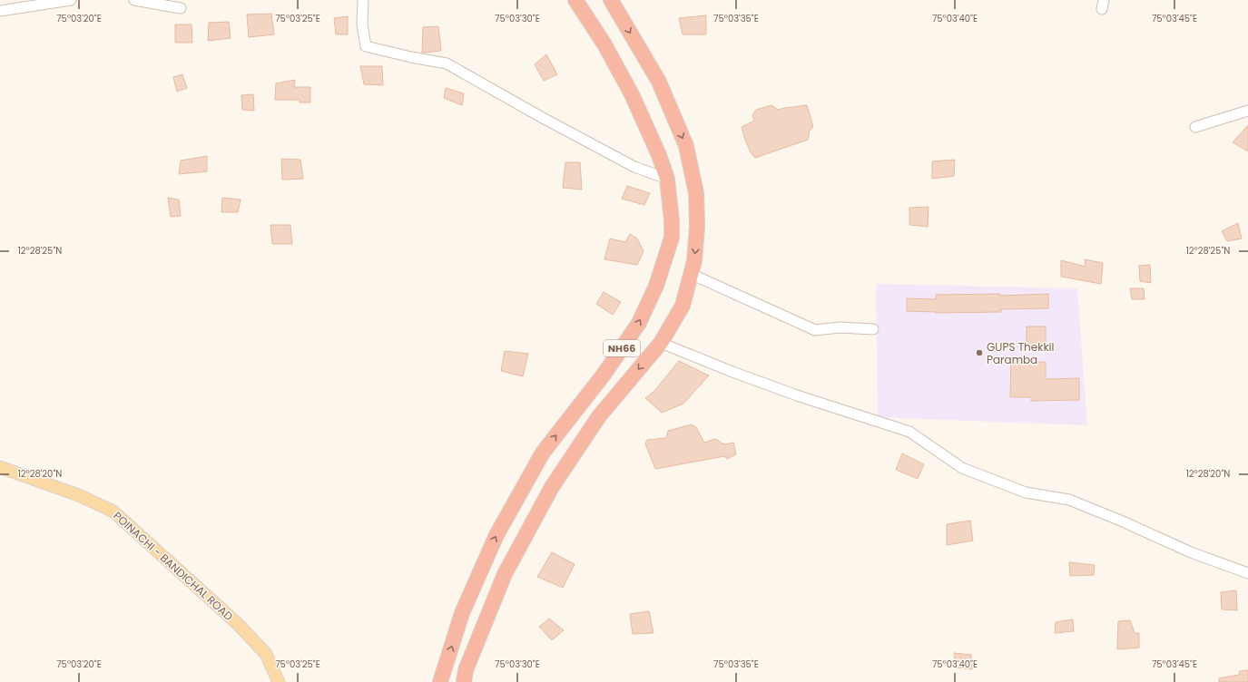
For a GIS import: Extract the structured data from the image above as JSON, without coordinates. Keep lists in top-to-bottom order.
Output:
{
  "streets": {
    "highway": ["NH66"],
    "main road": ["POINACHI - BANDICHAL ROAD"]
  },
  "places": ["GUPS Thekkil Paramba"],
  "coordinates": [
    "75°03'20\"E",
    "75°03'25\"E",
    "75°03'30\"E",
    "75°03'35\"E",
    "75°03'40\"E",
    "75°03'45\"E",
    "12°28'25\"N",
    "12°28'20\"N"
  ]
}
